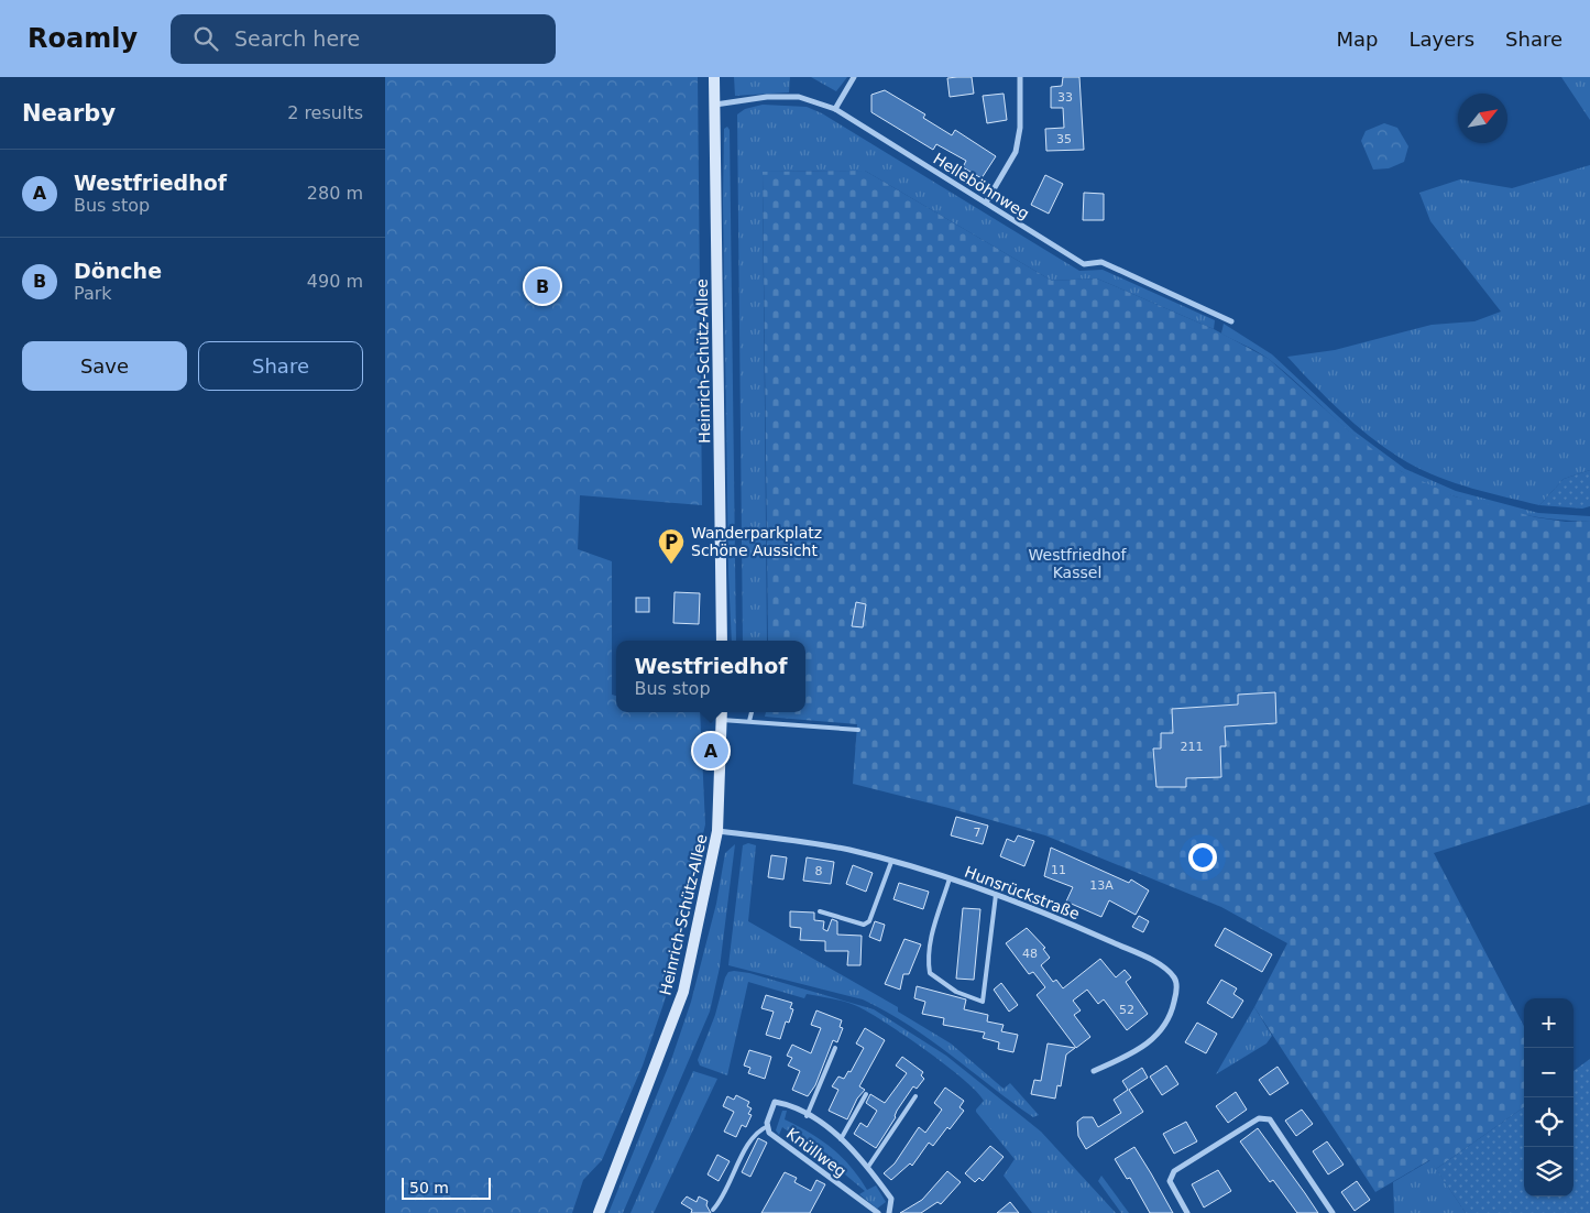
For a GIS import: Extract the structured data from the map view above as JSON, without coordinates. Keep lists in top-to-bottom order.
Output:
{
  "streets": {
    "main road": ["Heinrich-Schütz-Allee"],
    "street": ["Helleböhnweg", "Hunsrückstraße", "Knüllweg"]
  },
  "crossings": [
    ["Helleböhnweg", "Heinrich-Schütz-Allee"],
    ["Heinrich-Schütz-Allee", "Hunsrückstraße"]
  ],
  "parks": ["Westfriedhof Kassel"],
  "places": {
    "parking": ["Wanderparkplatz Schöne Aussicht"]
  },
  "house_numbers": [
    "33",
    "35",
    "211",
    "7",
    "11",
    "8",
    "13A",
    "48",
    "52"
  ],
  "scale_bar": "50 m",
  "north": "top right",
  "page": {
    "header": "Roamly",
    "search": "Search here",
    "nav": ["Map", "Layers", "Share"],
    "heading": ["Nearby", "2 results"],
    "list": [
      {
        "mark": "A",
        "name": "Westfriedhof",
        "note": "Bus stop",
        "value": "280 m"
      },
      {
        "mark": "B",
        "name": "Dönche",
        "note": "Park",
        "value": "490 m"
      }
    ],
    "pins": ["B", "A"],
    "buttons": ["Save", "Share"],
    "popup": ["Westfriedhof", "Bus stop"],
    "map_buttons": ["+", "−"],
    "scale": "50 m"
  }
}
